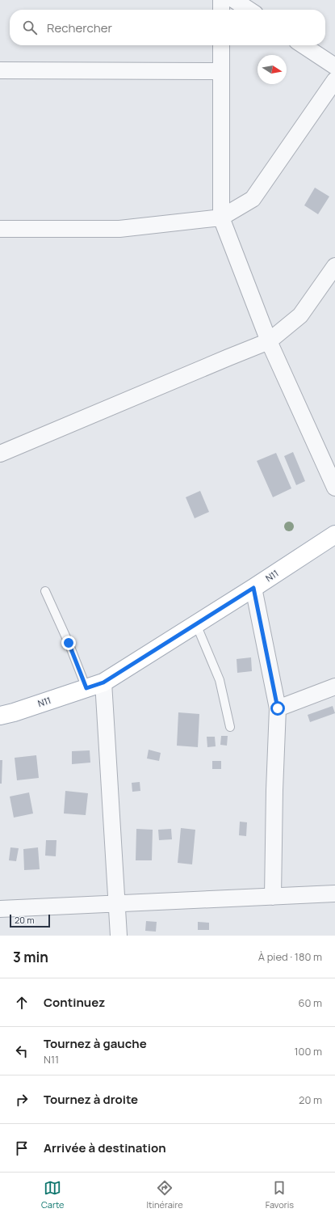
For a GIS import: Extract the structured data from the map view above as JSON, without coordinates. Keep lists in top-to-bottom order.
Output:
{
  "streets": {
    "main road": ["N11"]
  },
  "scale_bar": "20 m",
  "north": "right",
  "page": {
    "search": "Rechercher",
    "scale": "20 m",
    "heading": ["3 min", "À pied · 180 m"],
    "list": [
      ["Continuez", "60 m"],
      ["Tournez à gauche", "N11", "100 m"],
      ["Tournez à droite", "20 m"],
      "Arrivée à destination"
    ],
    "nav": ["Carte", "Itinéraire", "Favoris"]
  }
}
